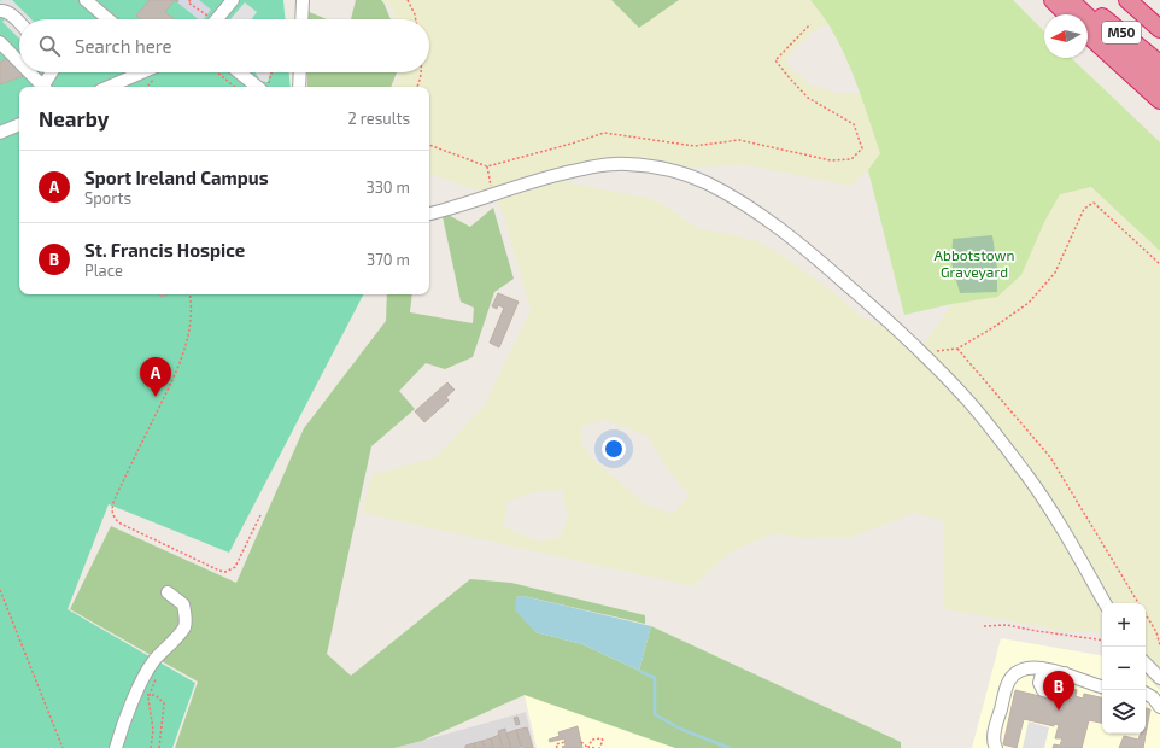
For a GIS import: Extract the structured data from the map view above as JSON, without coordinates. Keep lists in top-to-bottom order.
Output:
{
  "streets": {
    "highway": ["M50"]
  },
  "parks": ["Abbotstown Graveyard"],
  "north": "left",
  "page": {
    "search": "Search here",
    "heading": ["Nearby", "2 results"],
    "list": [
      {
        "mark": "A",
        "name": "Sport Ireland Campus",
        "note": "Sports",
        "value": "330 m"
      },
      {
        "mark": "B",
        "name": "St. Francis Hospice",
        "note": "Place",
        "value": "370 m"
      }
    ],
    "pins": ["A", "B"],
    "map_buttons": ["+", "−"]
  }
}
